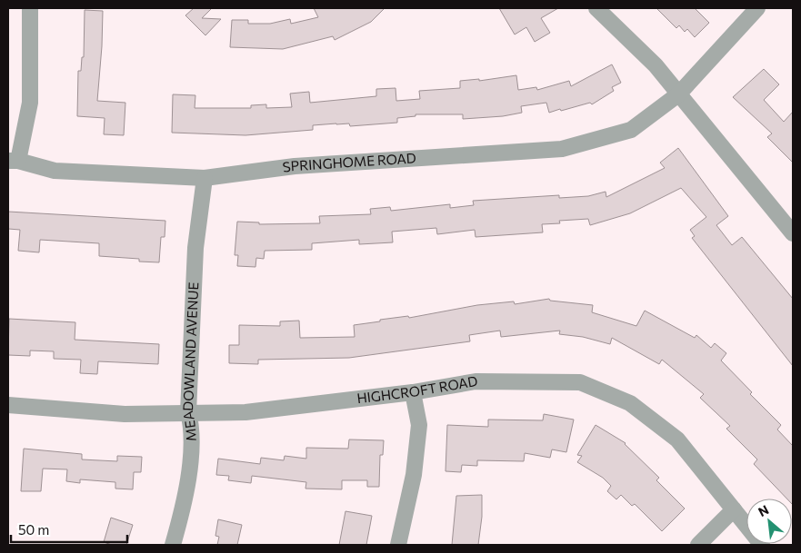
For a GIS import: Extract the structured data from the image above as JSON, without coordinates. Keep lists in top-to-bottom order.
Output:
{
  "streets": {
    "street": ["SPRINGHOME ROAD", "MEADOWLAND AVENUE", "HIGHCROFT ROAD"]
  },
  "crossings": [
    ["SPRINGHOME ROAD", "MEADOWLAND AVENUE"],
    ["MEADOWLAND AVENUE", "HIGHCROFT ROAD"]
  ],
  "scale_bar": "50 m",
  "north": "top left"
}
